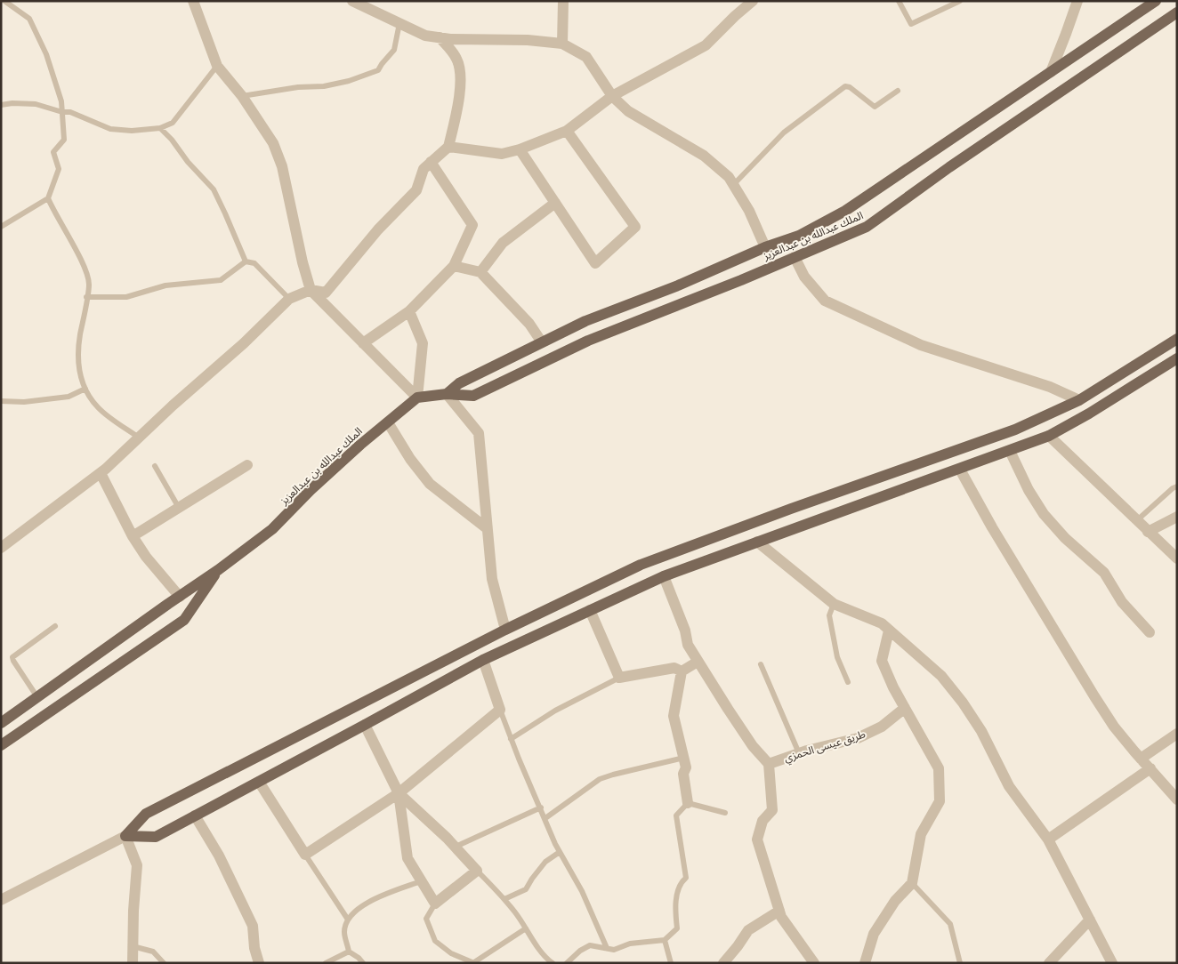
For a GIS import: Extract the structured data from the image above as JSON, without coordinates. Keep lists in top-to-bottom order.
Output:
{
  "streets": {
    "main road": ["الملك عبدالله بن عبدالعزيز"],
    "street": ["طريق عيسى الحمزي"]
  }
}
